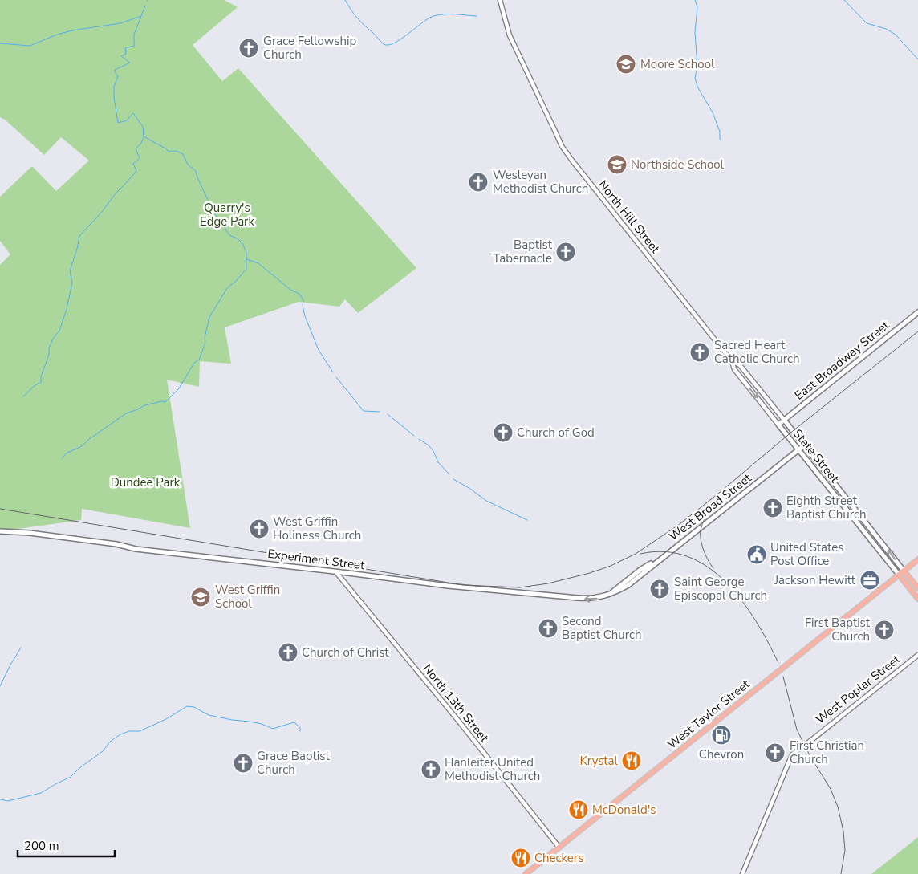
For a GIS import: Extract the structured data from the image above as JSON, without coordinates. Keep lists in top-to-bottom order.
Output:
{
  "streets": {
    "main road": [
      "East Broadway Street",
      "State Street",
      "West Broad Street",
      "Experiment Street",
      "West Taylor Street"
    ],
    "street": ["North Hill Street", "West Poplar Street", "North 13th Street"]
  },
  "crossings": [
    ["North Hill Street", "East Broadway Street"],
    ["North Hill Street", "State Street"],
    ["East Broadway Street", "State Street"],
    ["State Street", "West Broad Street"],
    ["State Street", "West Taylor Street"],
    ["West Broad Street", "Experiment Street"],
    ["Experiment Street", "North 13th Street"],
    ["North 13th Street", "West Taylor Street"]
  ],
  "one_way": ["Experiment Street"],
  "parks": ["Quarry's Edge Park", "Dundee Park"],
  "places": {
    "church": [
      "Grace Fellowship Church",
      "Wesleyan Methodist Church",
      "Baptist Tabernacle",
      "Sacred Heart Catholic Church",
      "Church of God",
      "Eighth Street Baptist Church",
      "West Griffin Holiness Church",
      "Saint George Episcopal Church",
      "Second Baptist Church",
      "First Baptist Church",
      "Church of Christ",
      "First Christian Church",
      "Grace Baptist Church",
      "Hanleiter United Methodist Church"
    ],
    "school or university": ["Moore School", "Northside School", "West Griffin School"],
    "public building": ["United States Post Office"],
    "office": ["Jackson Hewitt"],
    "fuel station": ["Chevron"],
    "restaurant": ["Krystal", "McDonald's", "Checkers"]
  },
  "scale_bar": "200 m"
}
